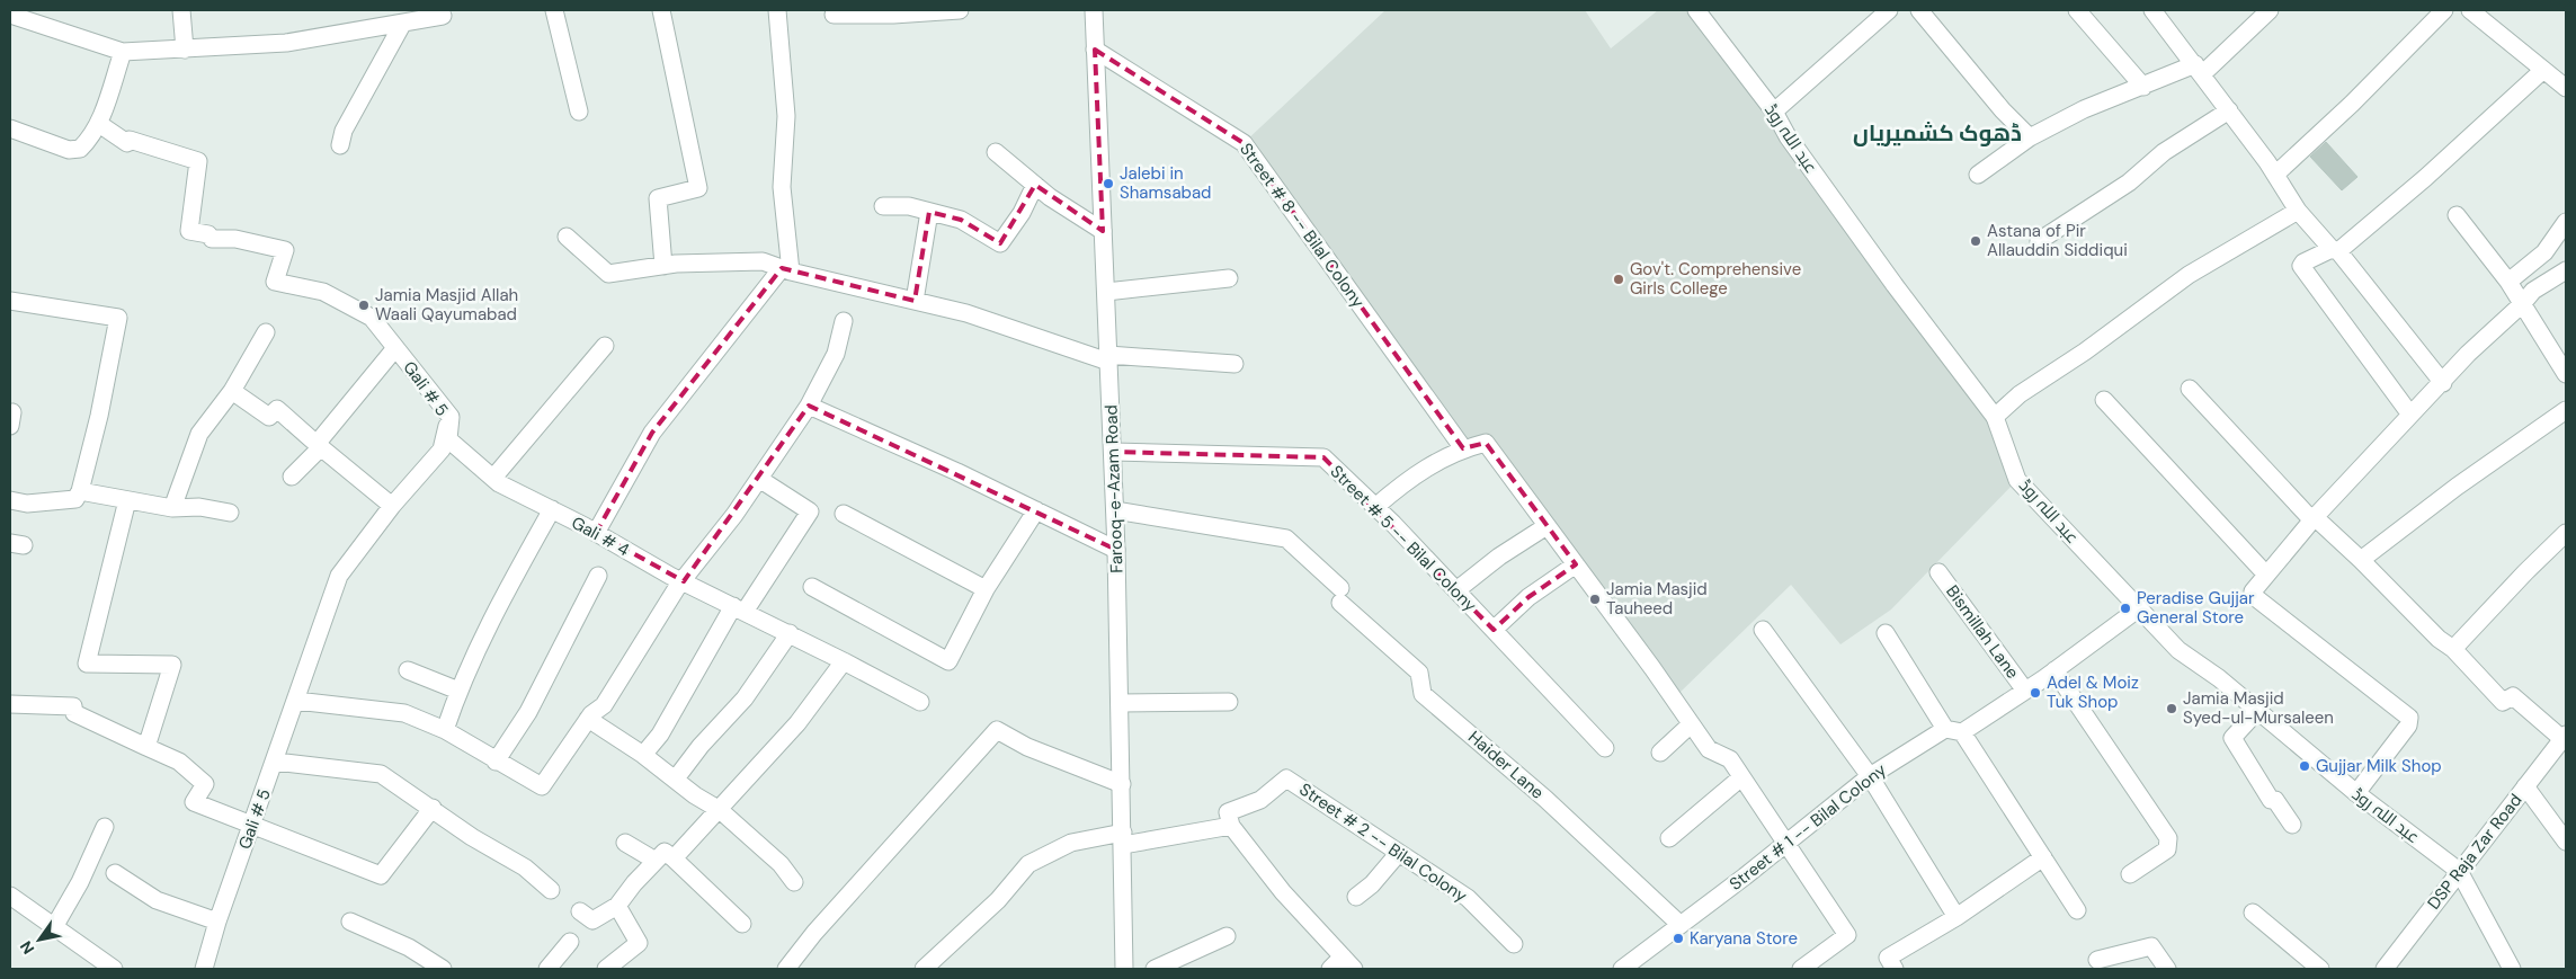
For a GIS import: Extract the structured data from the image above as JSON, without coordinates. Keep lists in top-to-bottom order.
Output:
{
  "streets": {
    "street": [
      "عبد اللہ روڈ",
      "Street # 8 -- Bilal Colony",
      "Gali # 5",
      "Farooq-e-Azam Road",
      "Gali # 4",
      "Street # 5 -- Bilal Colony",
      "Bismillah Lane",
      "Haider Lane",
      "Street # 1 -- Bilal Colony",
      "Street # 2 -- Bilal Colony",
      "DSP Raja Zar Road"
    ]
  },
  "crossings": [
    ["عبد اللہ روڈ", "Street # 1 -- Bilal Colony"],
    ["عبد اللہ روڈ", "DSP Raja Zar Road"],
    ["Street # 8 -- Bilal Colony", "Farooq-e-Azam Road"],
    ["Gali # 5", "Gali # 4"],
    ["Farooq-e-Azam Road", "Street # 5 -- Bilal Colony"],
    ["Farooq-e-Azam Road", "Haider Lane"],
    ["Bismillah Lane", "Street # 1 -- Bilal Colony"],
    ["Haider Lane", "Street # 1 -- Bilal Colony"]
  ],
  "districts": ["ڈھوک کشمیریاں"],
  "places": [
    "Jalebi in Shamsabad",
    "Astana of Pir Allauddin Siddiqui",
    "Gov't. Comprehensive Girls College",
    "Jamia Masjid Allah Waali Qayumabad",
    "Jamia Masjid Tauheed",
    "Peradise Gujjar General Store",
    "Adel & Moiz Tuk Shop",
    "Jamia Masjid Syed-ul-Mursaleen",
    "Gujjar Milk Shop",
    "Karyana Store"
  ],
  "north": "bottom left"
}
